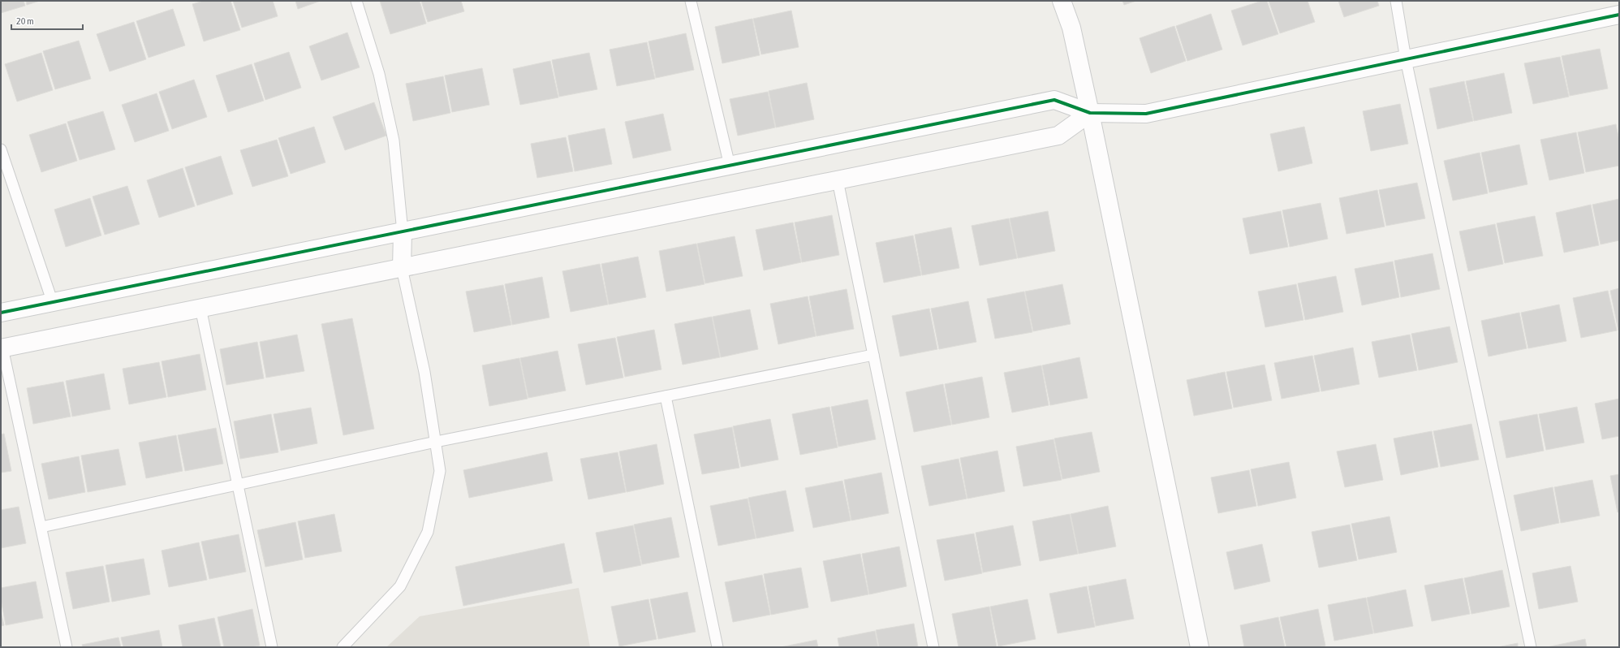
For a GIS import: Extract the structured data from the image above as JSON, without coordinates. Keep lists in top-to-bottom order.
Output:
{
  "scale_bar": "20 m"
}
